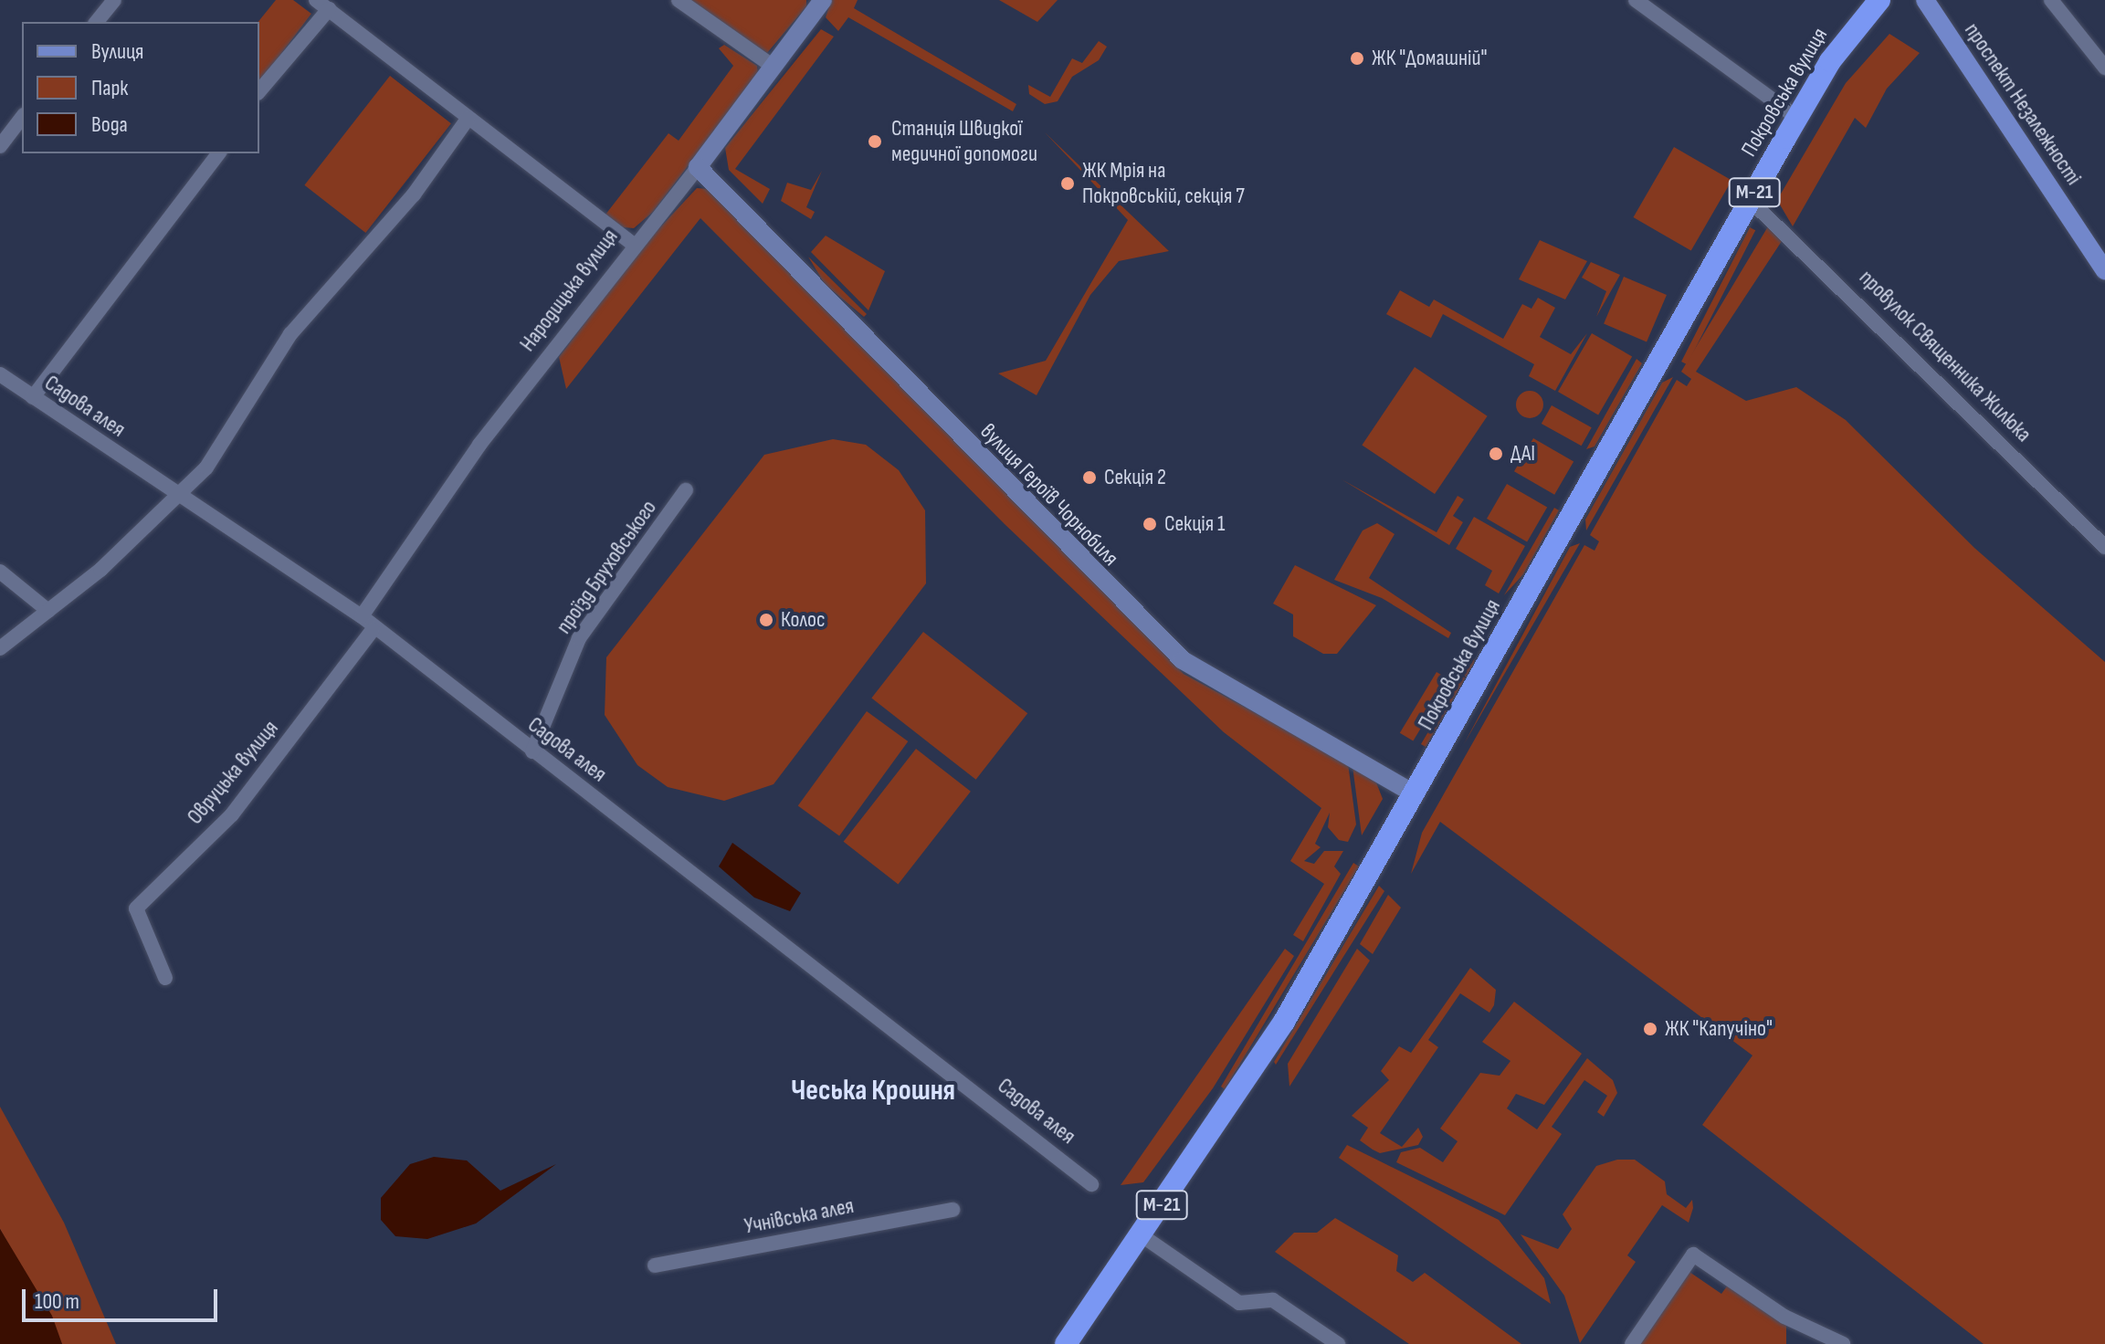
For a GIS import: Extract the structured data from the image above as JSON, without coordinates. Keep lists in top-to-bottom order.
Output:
{
  "streets": {
    "highway": ["Покровська вулиця", "М-21"],
    "main road": ["проспект Незалежності"],
    "street": [
      "Народицька вулиця",
      "провулок Священника Жилюка",
      "Садова алея",
      "вулиця Героїв Чорнобиля",
      "проїзд Бруховського",
      "Овруцька вулиця",
      "Учнівська алея"
    ]
  },
  "crossings": [
    ["Покровська вулиця", "провулок Священника Жилюка"],
    ["Покровська вулиця", "вулиця Героїв Чорнобиля"],
    ["Народицька вулиця", "Садова алея"],
    ["Народицька вулиця", "вулиця Героїв Чорнобиля"],
    ["Садова алея", "проїзд Бруховського"],
    ["Садова алея", "Овруцька вулиця"]
  ],
  "districts": ["Чеська Крошня"],
  "places": [
    "ЖК \"Домашній\"",
    "Станція Швидкої медичної допомоги",
    "ЖК Мрія на Покровській, секція 7",
    "ДАІ",
    "Секція 2",
    "Секція 1",
    "Колос",
    "ЖК \"Капучіно\""
  ],
  "legend": ["Вулиця", "Парк", "Вода"],
  "scale_bar": "100 m"
}
